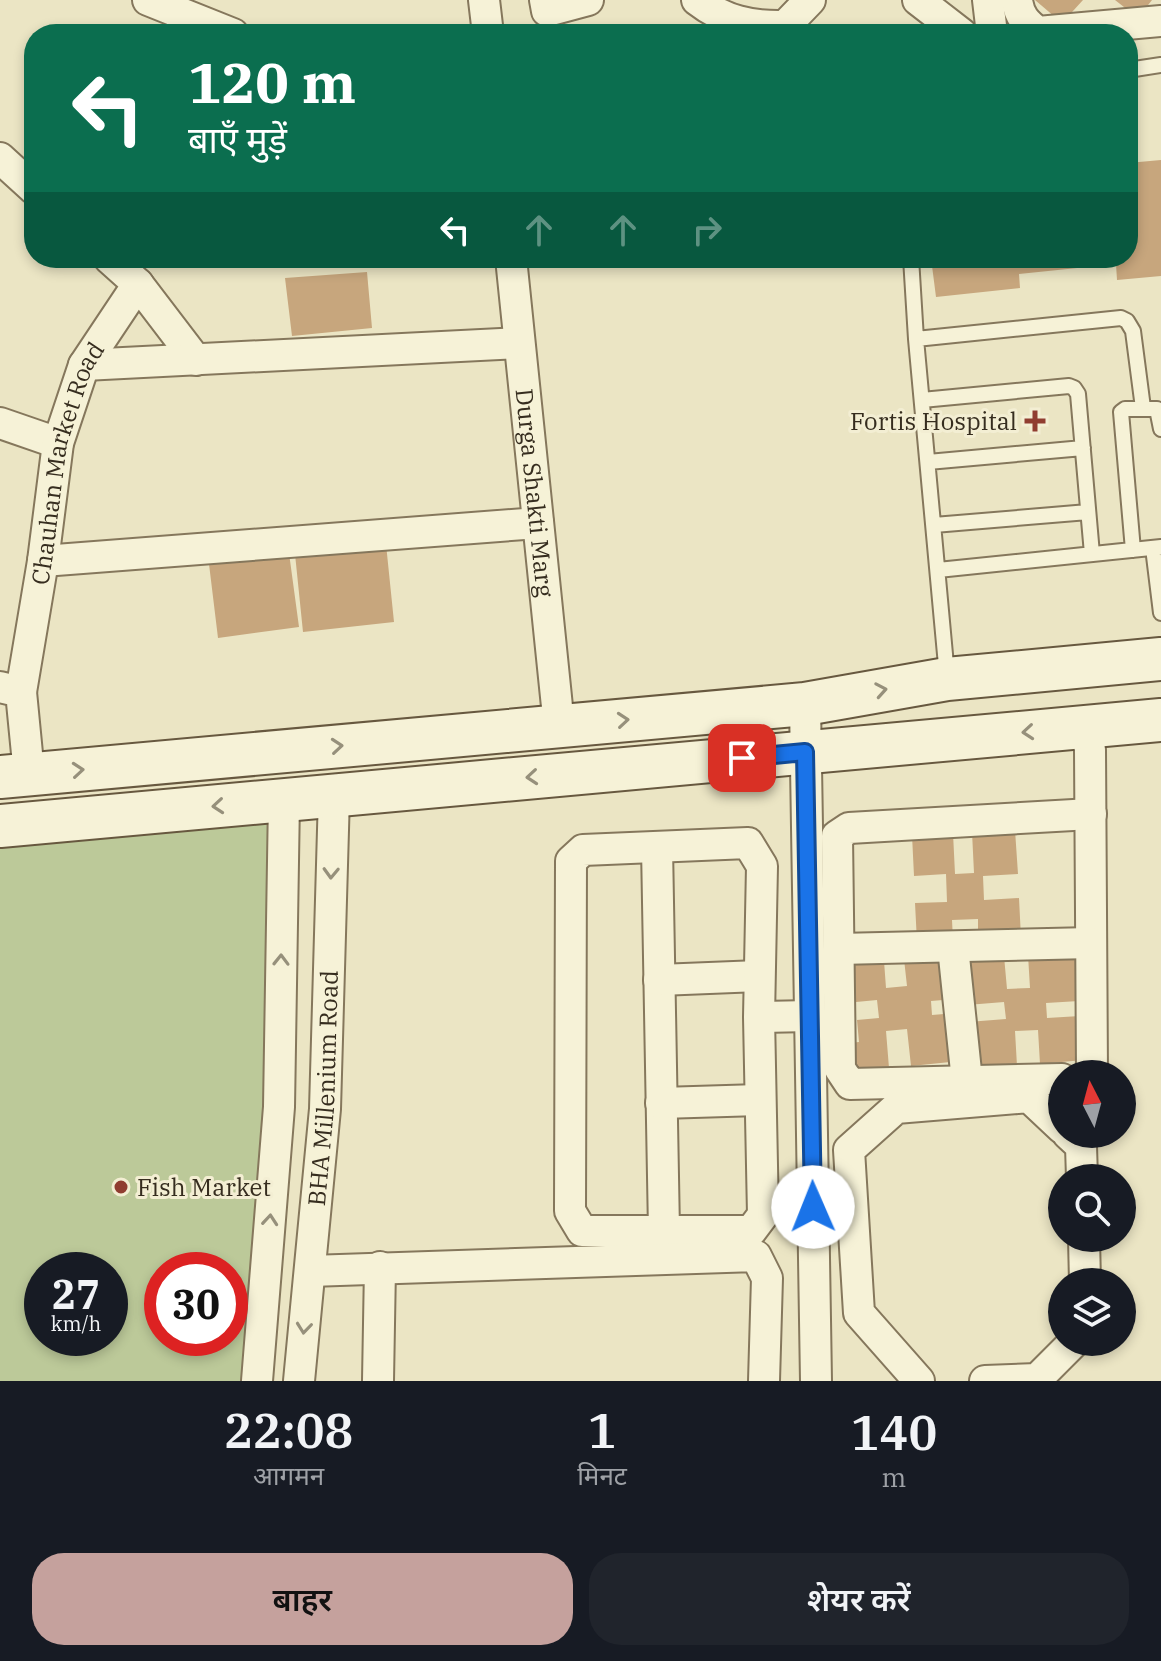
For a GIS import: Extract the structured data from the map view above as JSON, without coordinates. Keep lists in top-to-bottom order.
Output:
{
  "streets": {
    "street": ["Chauhan Market Road", "Durga Shakti Marg", "BHA Millenium Road"]
  },
  "places": {
    "health": ["Fortis Hospital"],
    "other": ["Fish Market"]
  },
  "north": "top",
  "page": {
    "turn": ["120 m", "बाएँ मुड़ें"],
    "speed": "27 km/h",
    "limit": "30",
    "eta": [
      "22:08",
      "आगमन",
      "1",
      "मिनट",
      "140",
      "m"
    ],
    "buttons": ["बाहर", "शेयर करें"]
  }
}
